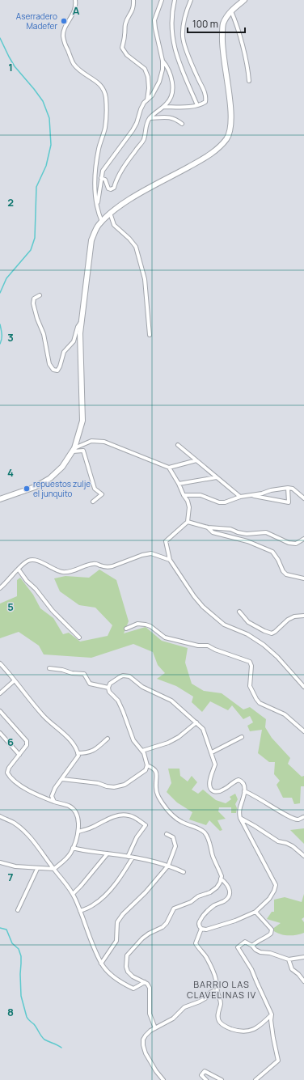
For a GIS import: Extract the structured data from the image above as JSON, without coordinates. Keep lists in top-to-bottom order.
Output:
{
  "districts": ["BARRIO LAS CLAVELINAS IV"],
  "places": ["Aserradero Madefer", "repuestos zulje el junquito"],
  "scale_bar": "100 m",
  "grid": {
    "columns": ["A"],
    "rows": [
      "1",
      "2",
      "3",
      "4",
      "5",
      "6",
      "7",
      "8"
    ]
  }
}
